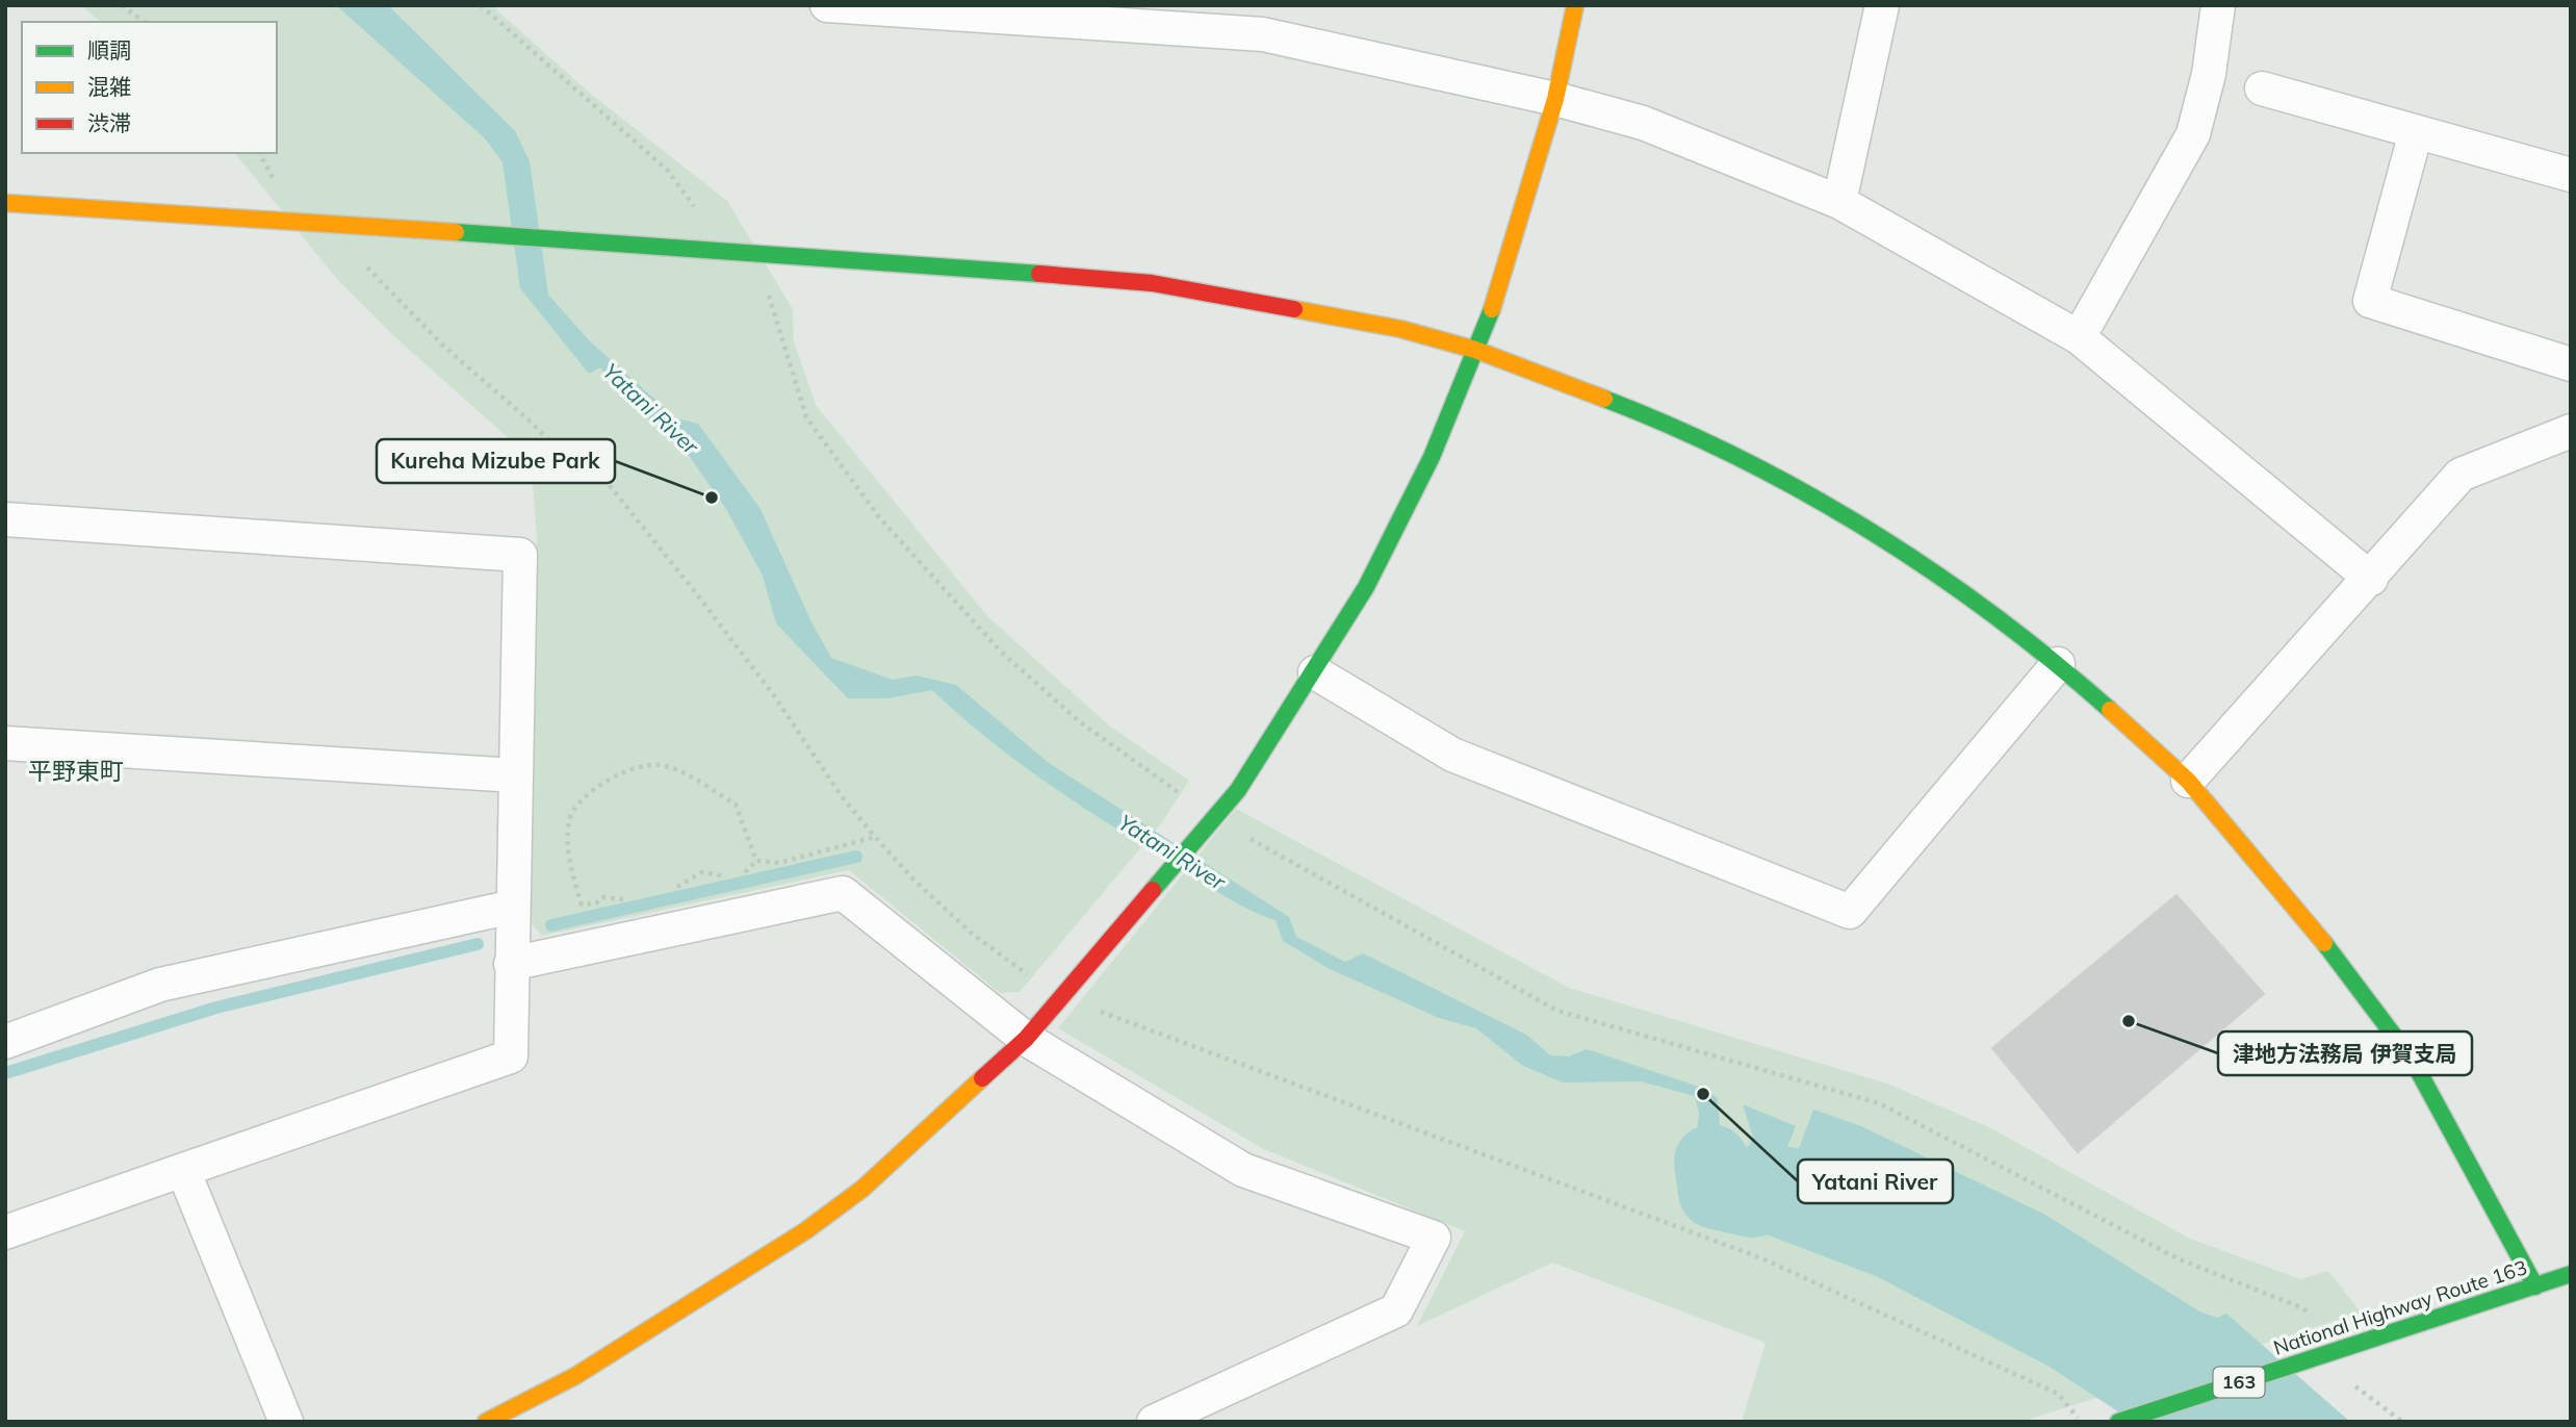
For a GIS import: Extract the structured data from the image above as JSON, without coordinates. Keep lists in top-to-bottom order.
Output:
{
  "streets": {
    "main road": ["National Highway Route 163", "163"]
  },
  "districts": ["平野東町"],
  "water": ["Yatani River"],
  "places": ["Kureha Mizube Park", "津地方法務局 伊賀支局", "Yatani River"],
  "legend": ["順調", "混雑", "渋滞"]
}
